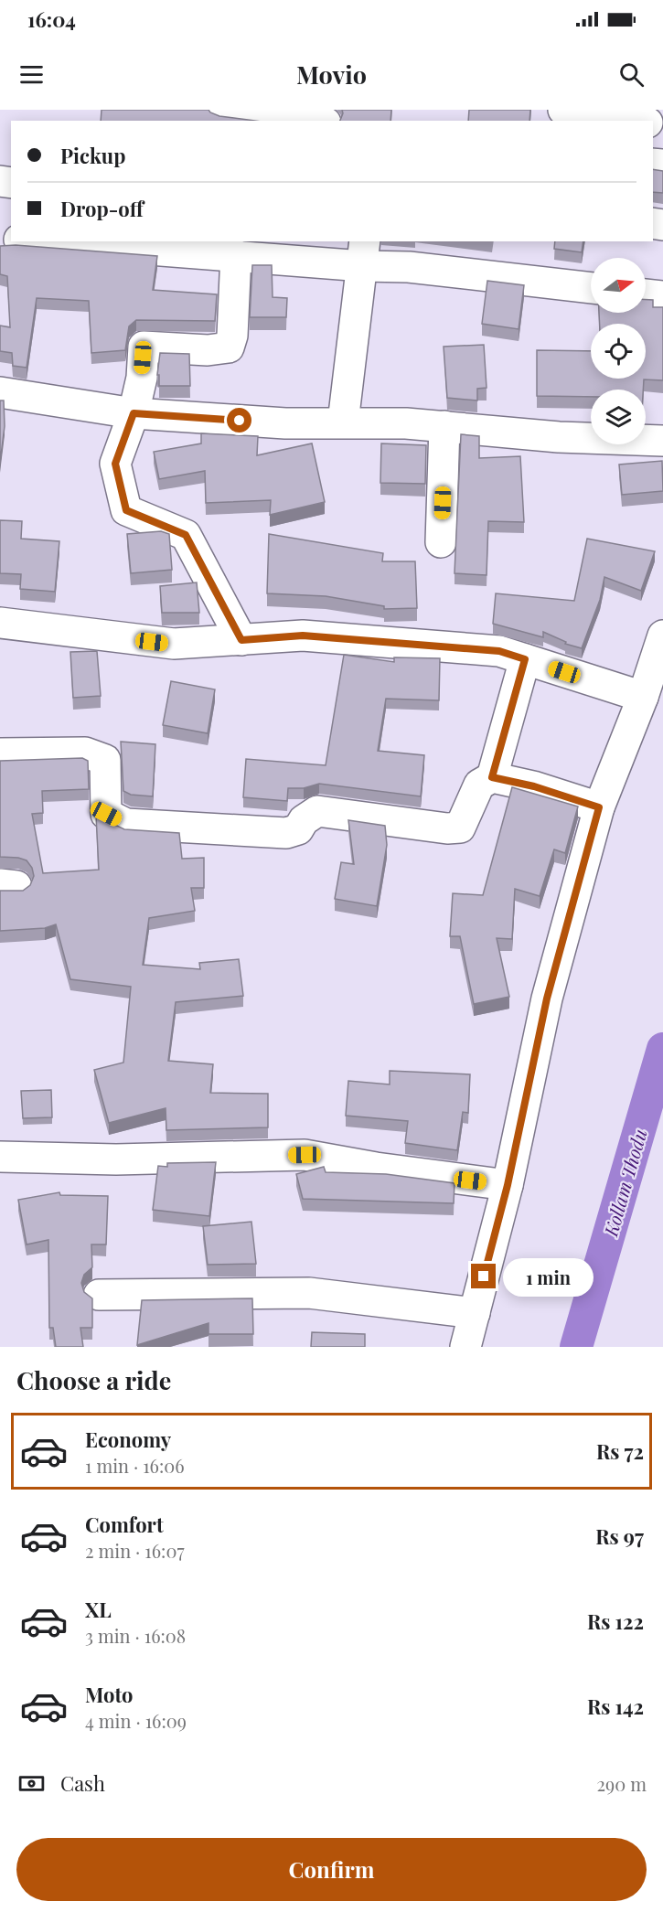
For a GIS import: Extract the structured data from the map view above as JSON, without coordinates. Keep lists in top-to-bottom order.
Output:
{
  "water": ["Kollam Thodu"],
  "north": "right",
  "page": {
    "status": "16:04",
    "header": "Movio",
    "banner": ["Pickup", "Drop-off"],
    "bubble": "1 min",
    "heading": "Choose a ride",
    "list": [
      {
        "name": "Economy",
        "note": "1 min · 16:06",
        "value": "Rs 72"
      },
      {
        "name": "Comfort",
        "note": "2 min · 16:07",
        "value": "Rs 97"
      },
      {
        "name": "XL",
        "note": "3 min · 16:08",
        "value": "Rs 122"
      },
      {
        "name": "Moto",
        "note": "4 min · 16:09",
        "value": "Rs 142"
      }
    ],
    "pay": ["Cash", "290 m"],
    "buttons": "Confirm"
  }
}
